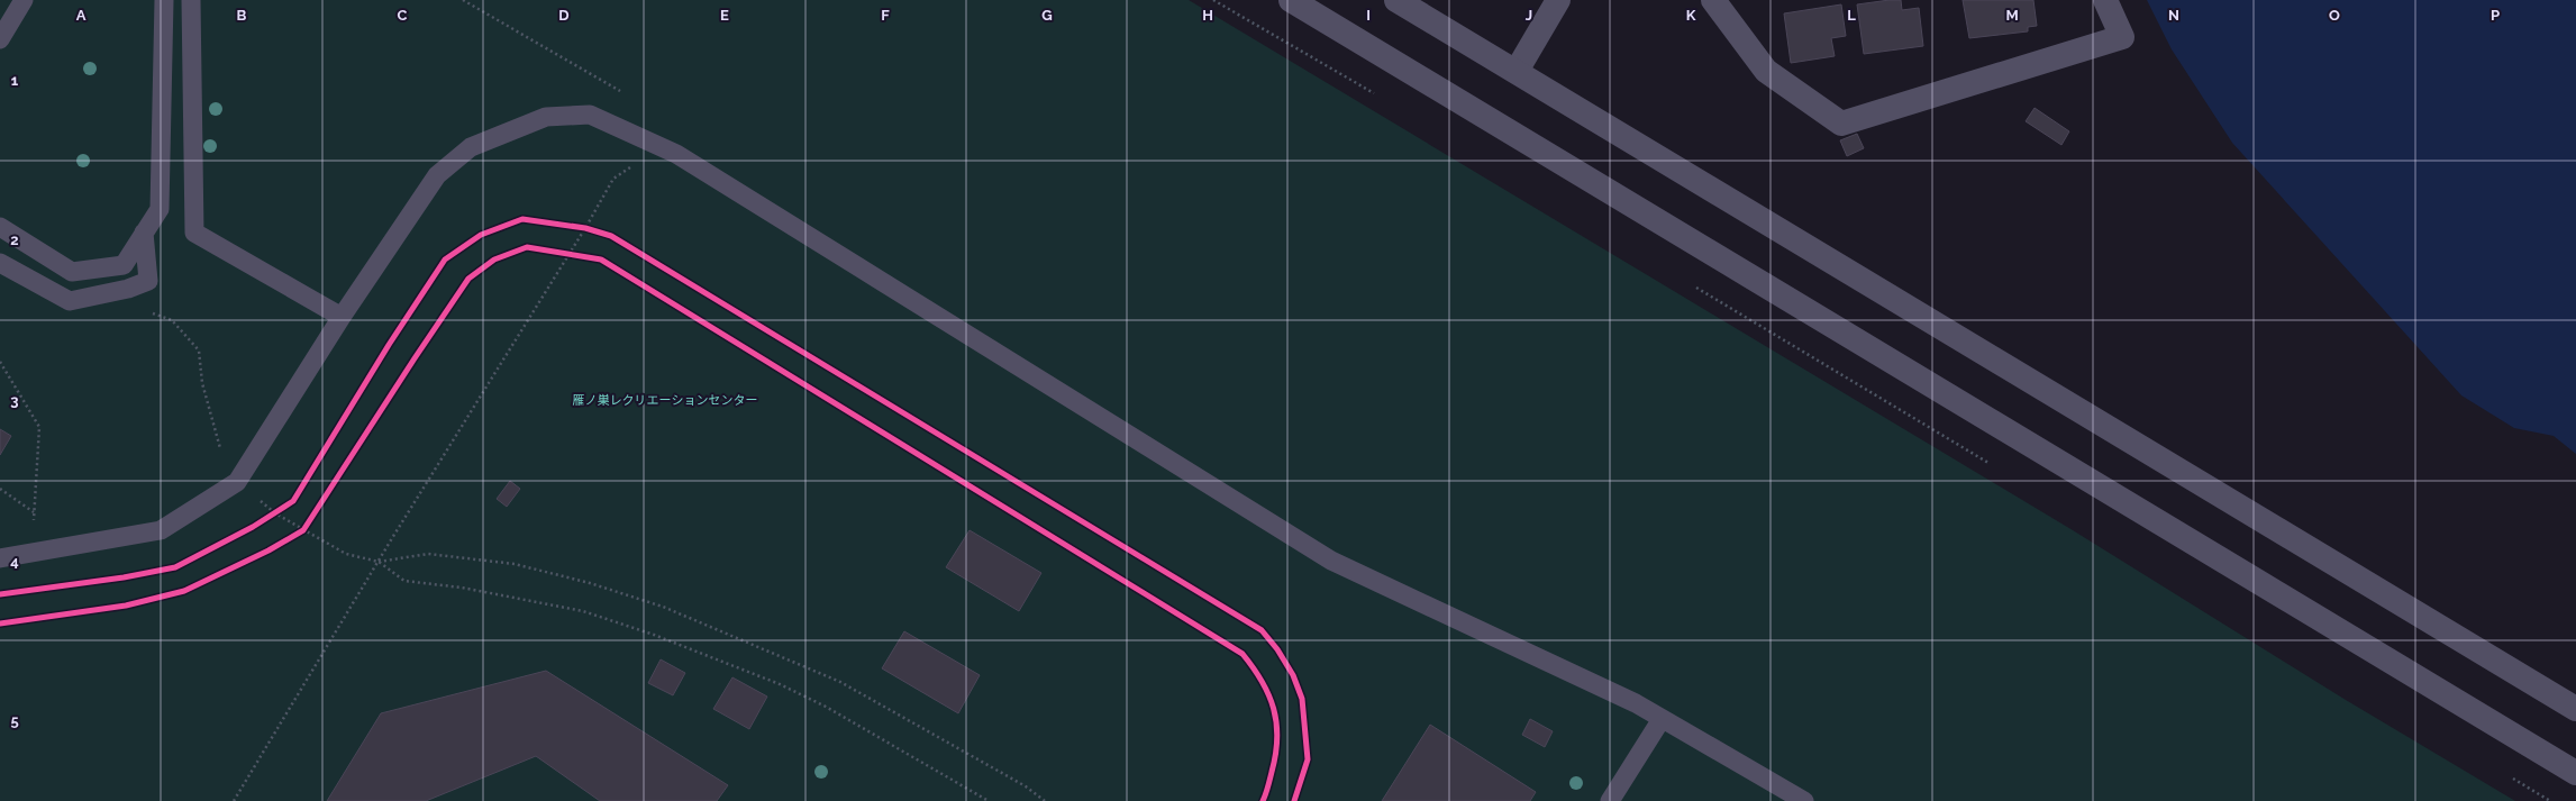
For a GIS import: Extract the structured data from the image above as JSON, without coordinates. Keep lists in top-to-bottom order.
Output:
{
  "parks": ["雁ノ巣レクリエーションセンター"],
  "grid": {
    "columns": [
      "A",
      "B",
      "C",
      "D",
      "E",
      "F",
      "G",
      "H",
      "I",
      "J",
      "K",
      "L",
      "M",
      "N",
      "O",
      "P"
    ],
    "rows": [
      "1",
      "2",
      "3",
      "4",
      "5"
    ]
  }
}
